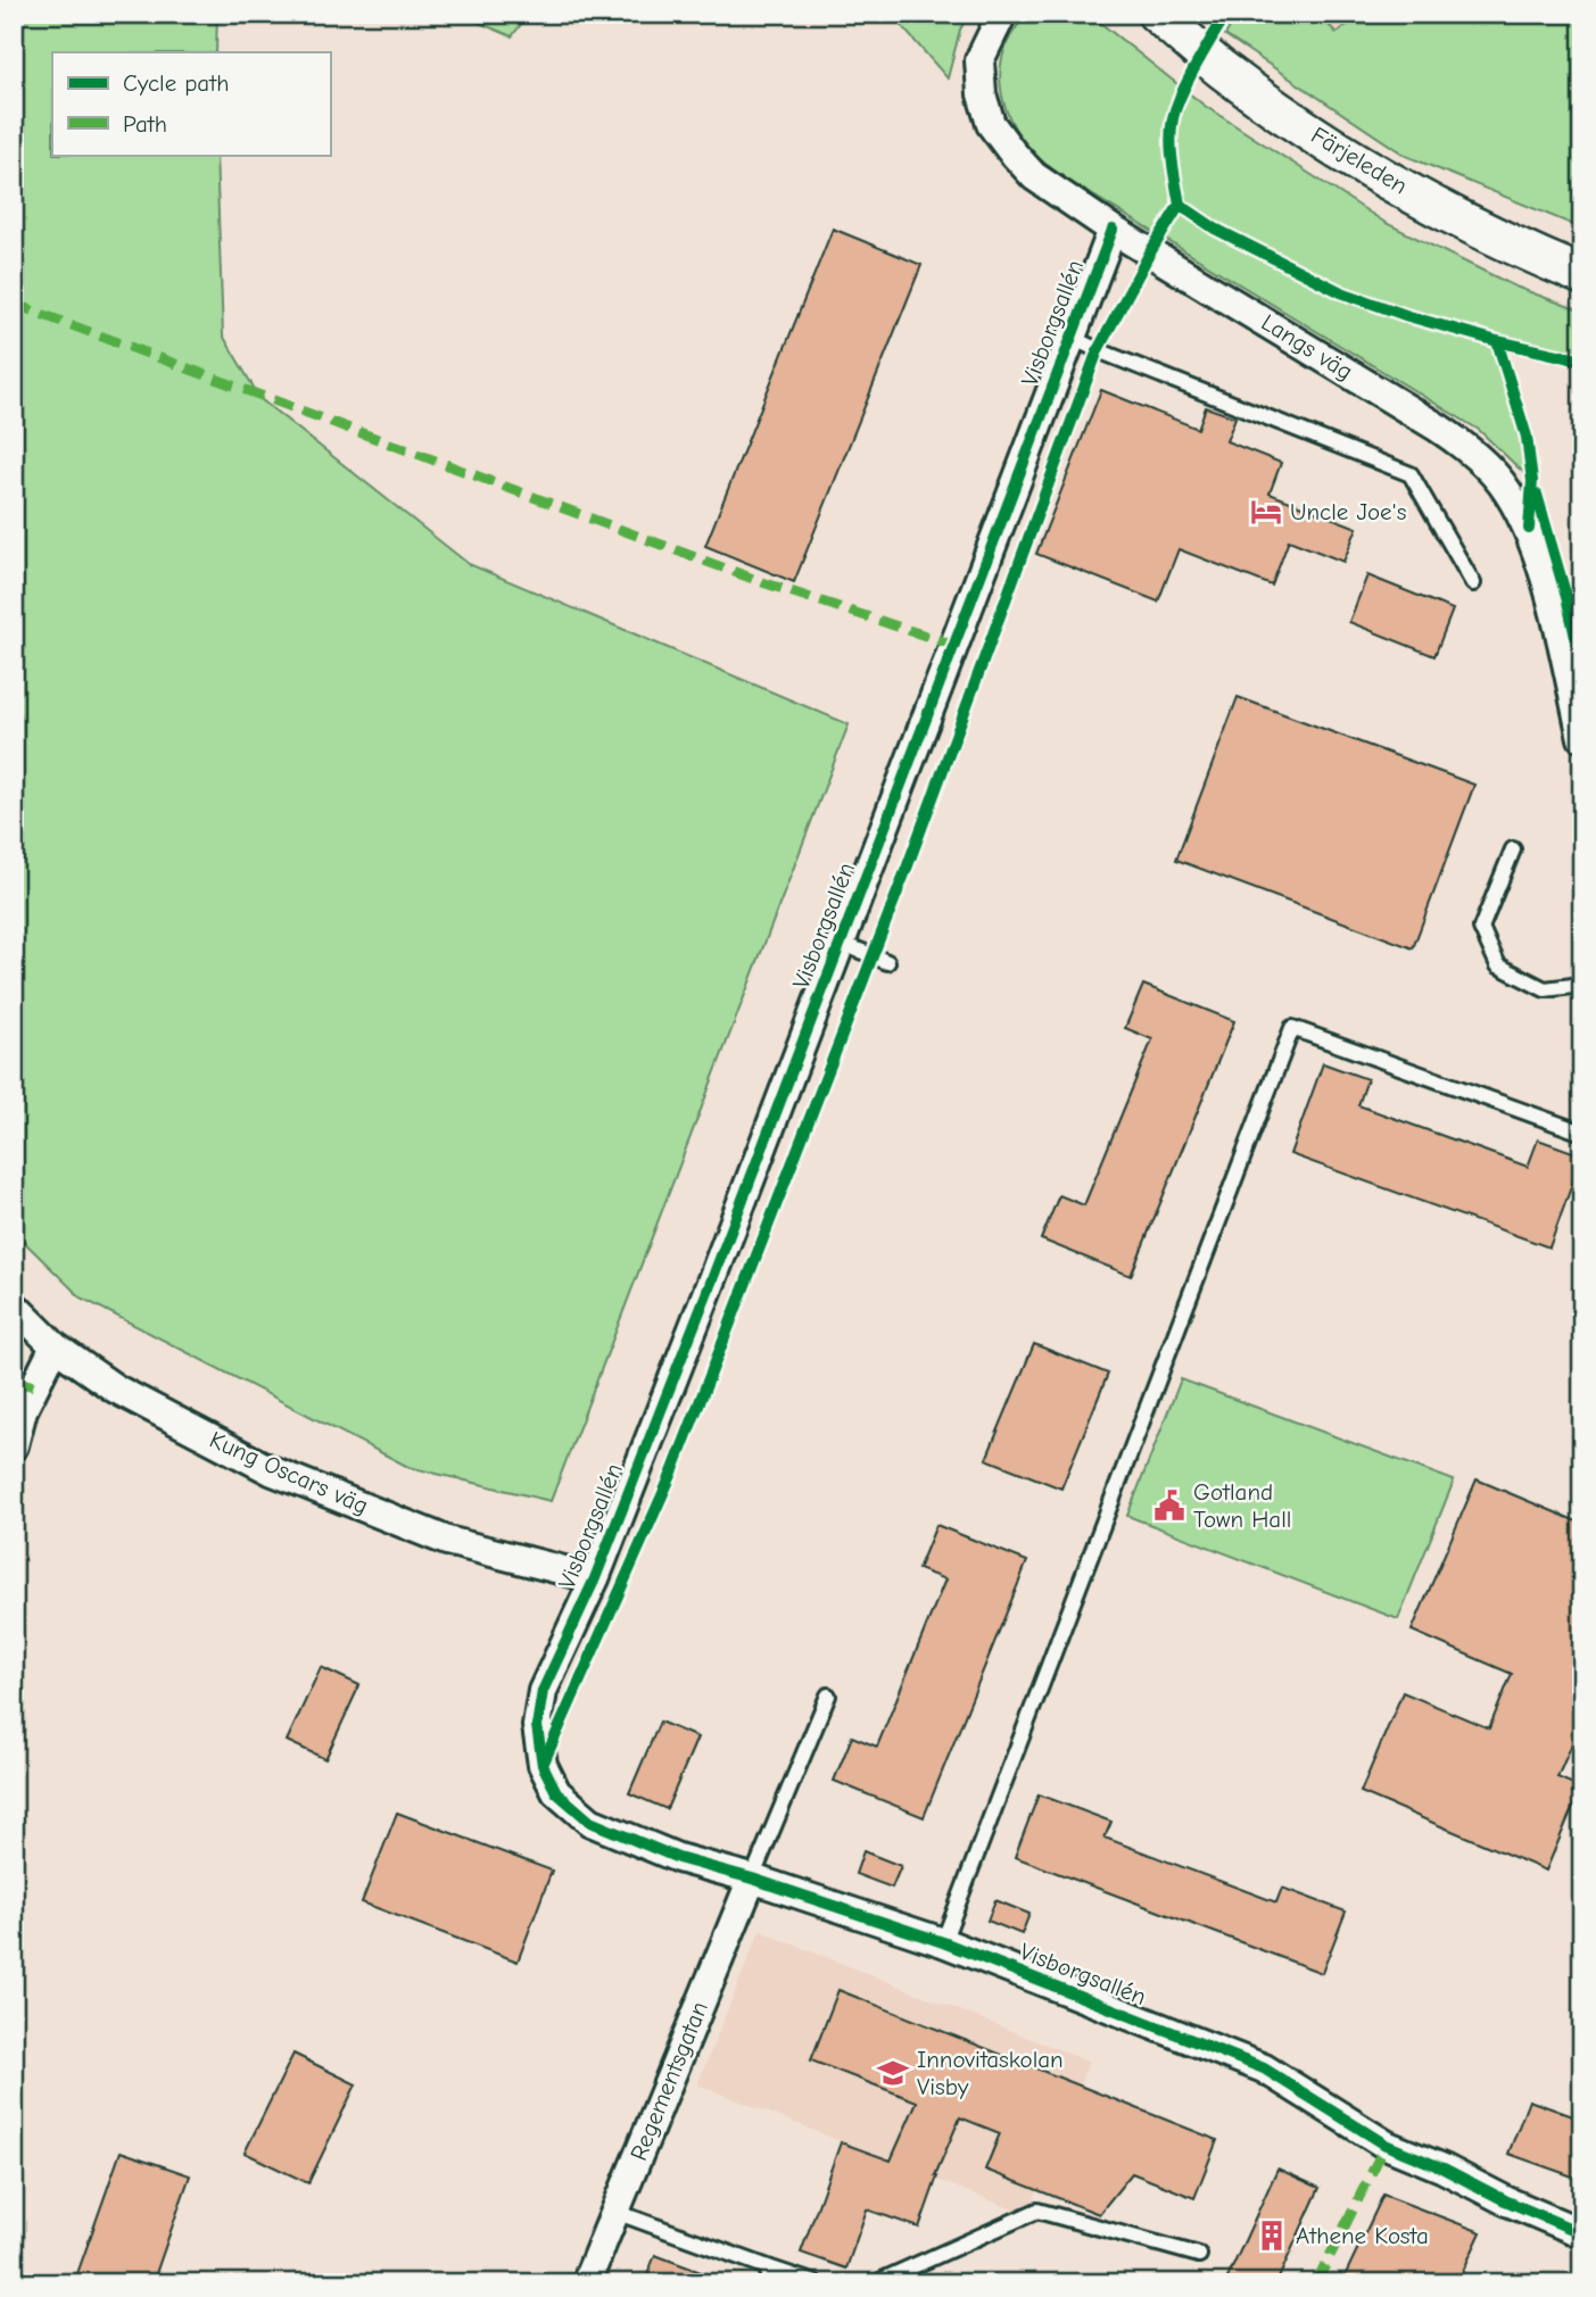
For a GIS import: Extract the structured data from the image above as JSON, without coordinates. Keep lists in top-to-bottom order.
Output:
{
  "streets": {
    "main road": ["Färjeleden"],
    "street": [
      "Visborgsallén",
      "Langs väg",
      "Kung Oscars väg",
      "Regementsgatan"
    ]
  },
  "crossings": [
    ["Visborgsallén", "Langs väg"],
    ["Visborgsallén", "Kung Oscars väg"],
    ["Visborgsallén", "Regementsgatan"]
  ],
  "places": {
    "hotel": ["Uncle Joe's"],
    "public building": ["Gotland Town Hall"],
    "school or university": ["Innovitaskolan Visby"],
    "building": ["Athene Kosta"]
  },
  "legend": ["Cycle path", "Path"]
}
